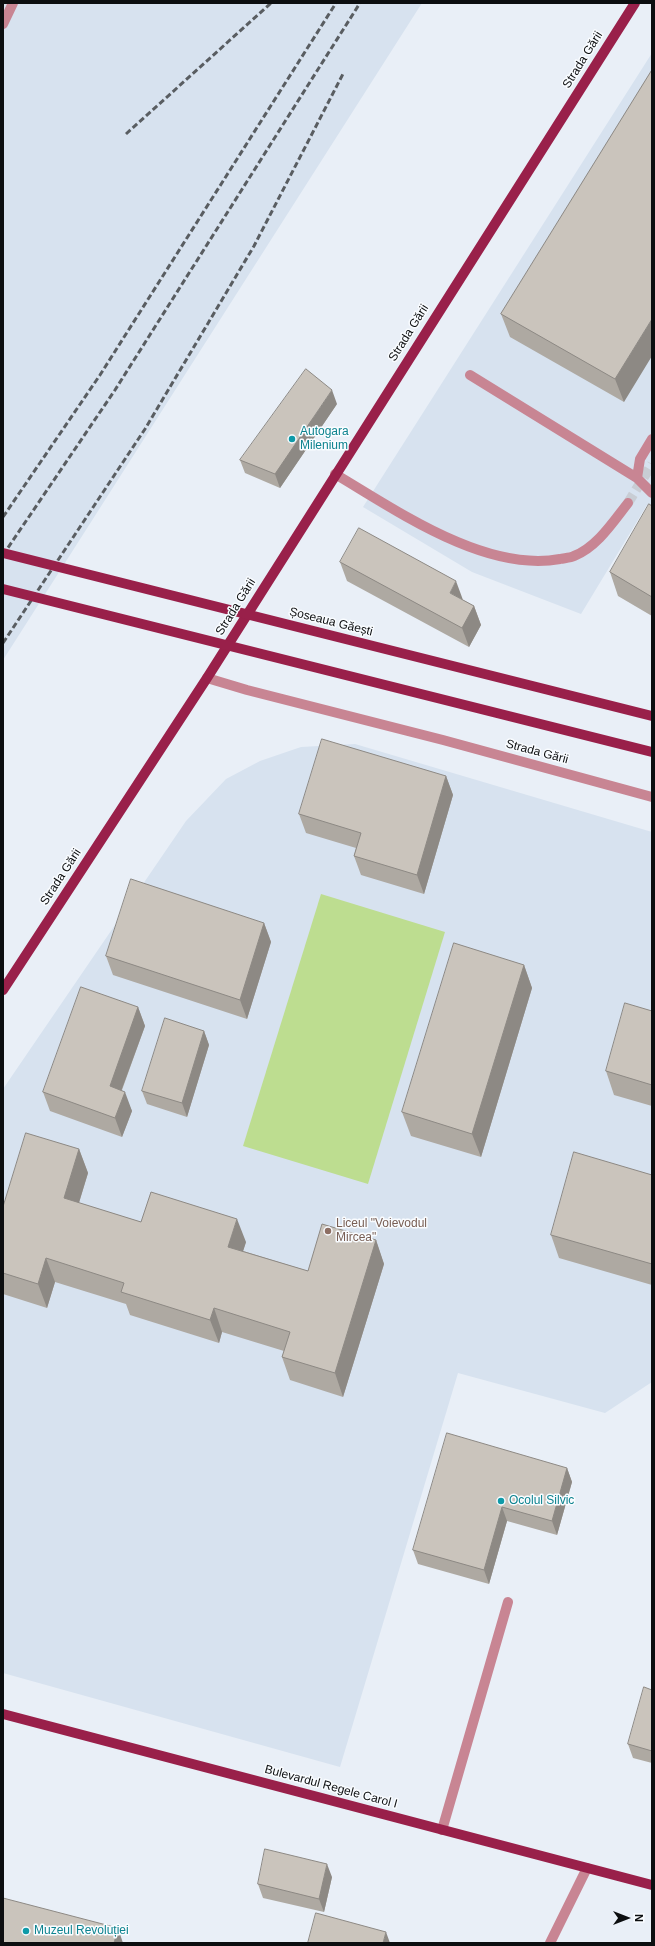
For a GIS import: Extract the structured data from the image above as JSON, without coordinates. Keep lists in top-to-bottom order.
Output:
{
  "streets": {
    "main road": ["Strada Gării", "Șoseaua Găești", "Bulevardul Regele Carol I"]
  },
  "places": [
    "Autogara Milenium",
    "Liceul \"Voievodul Mircea\"",
    "Ocolul Silvic",
    "Muzeul Revoluției"
  ],
  "north": "right"
}
